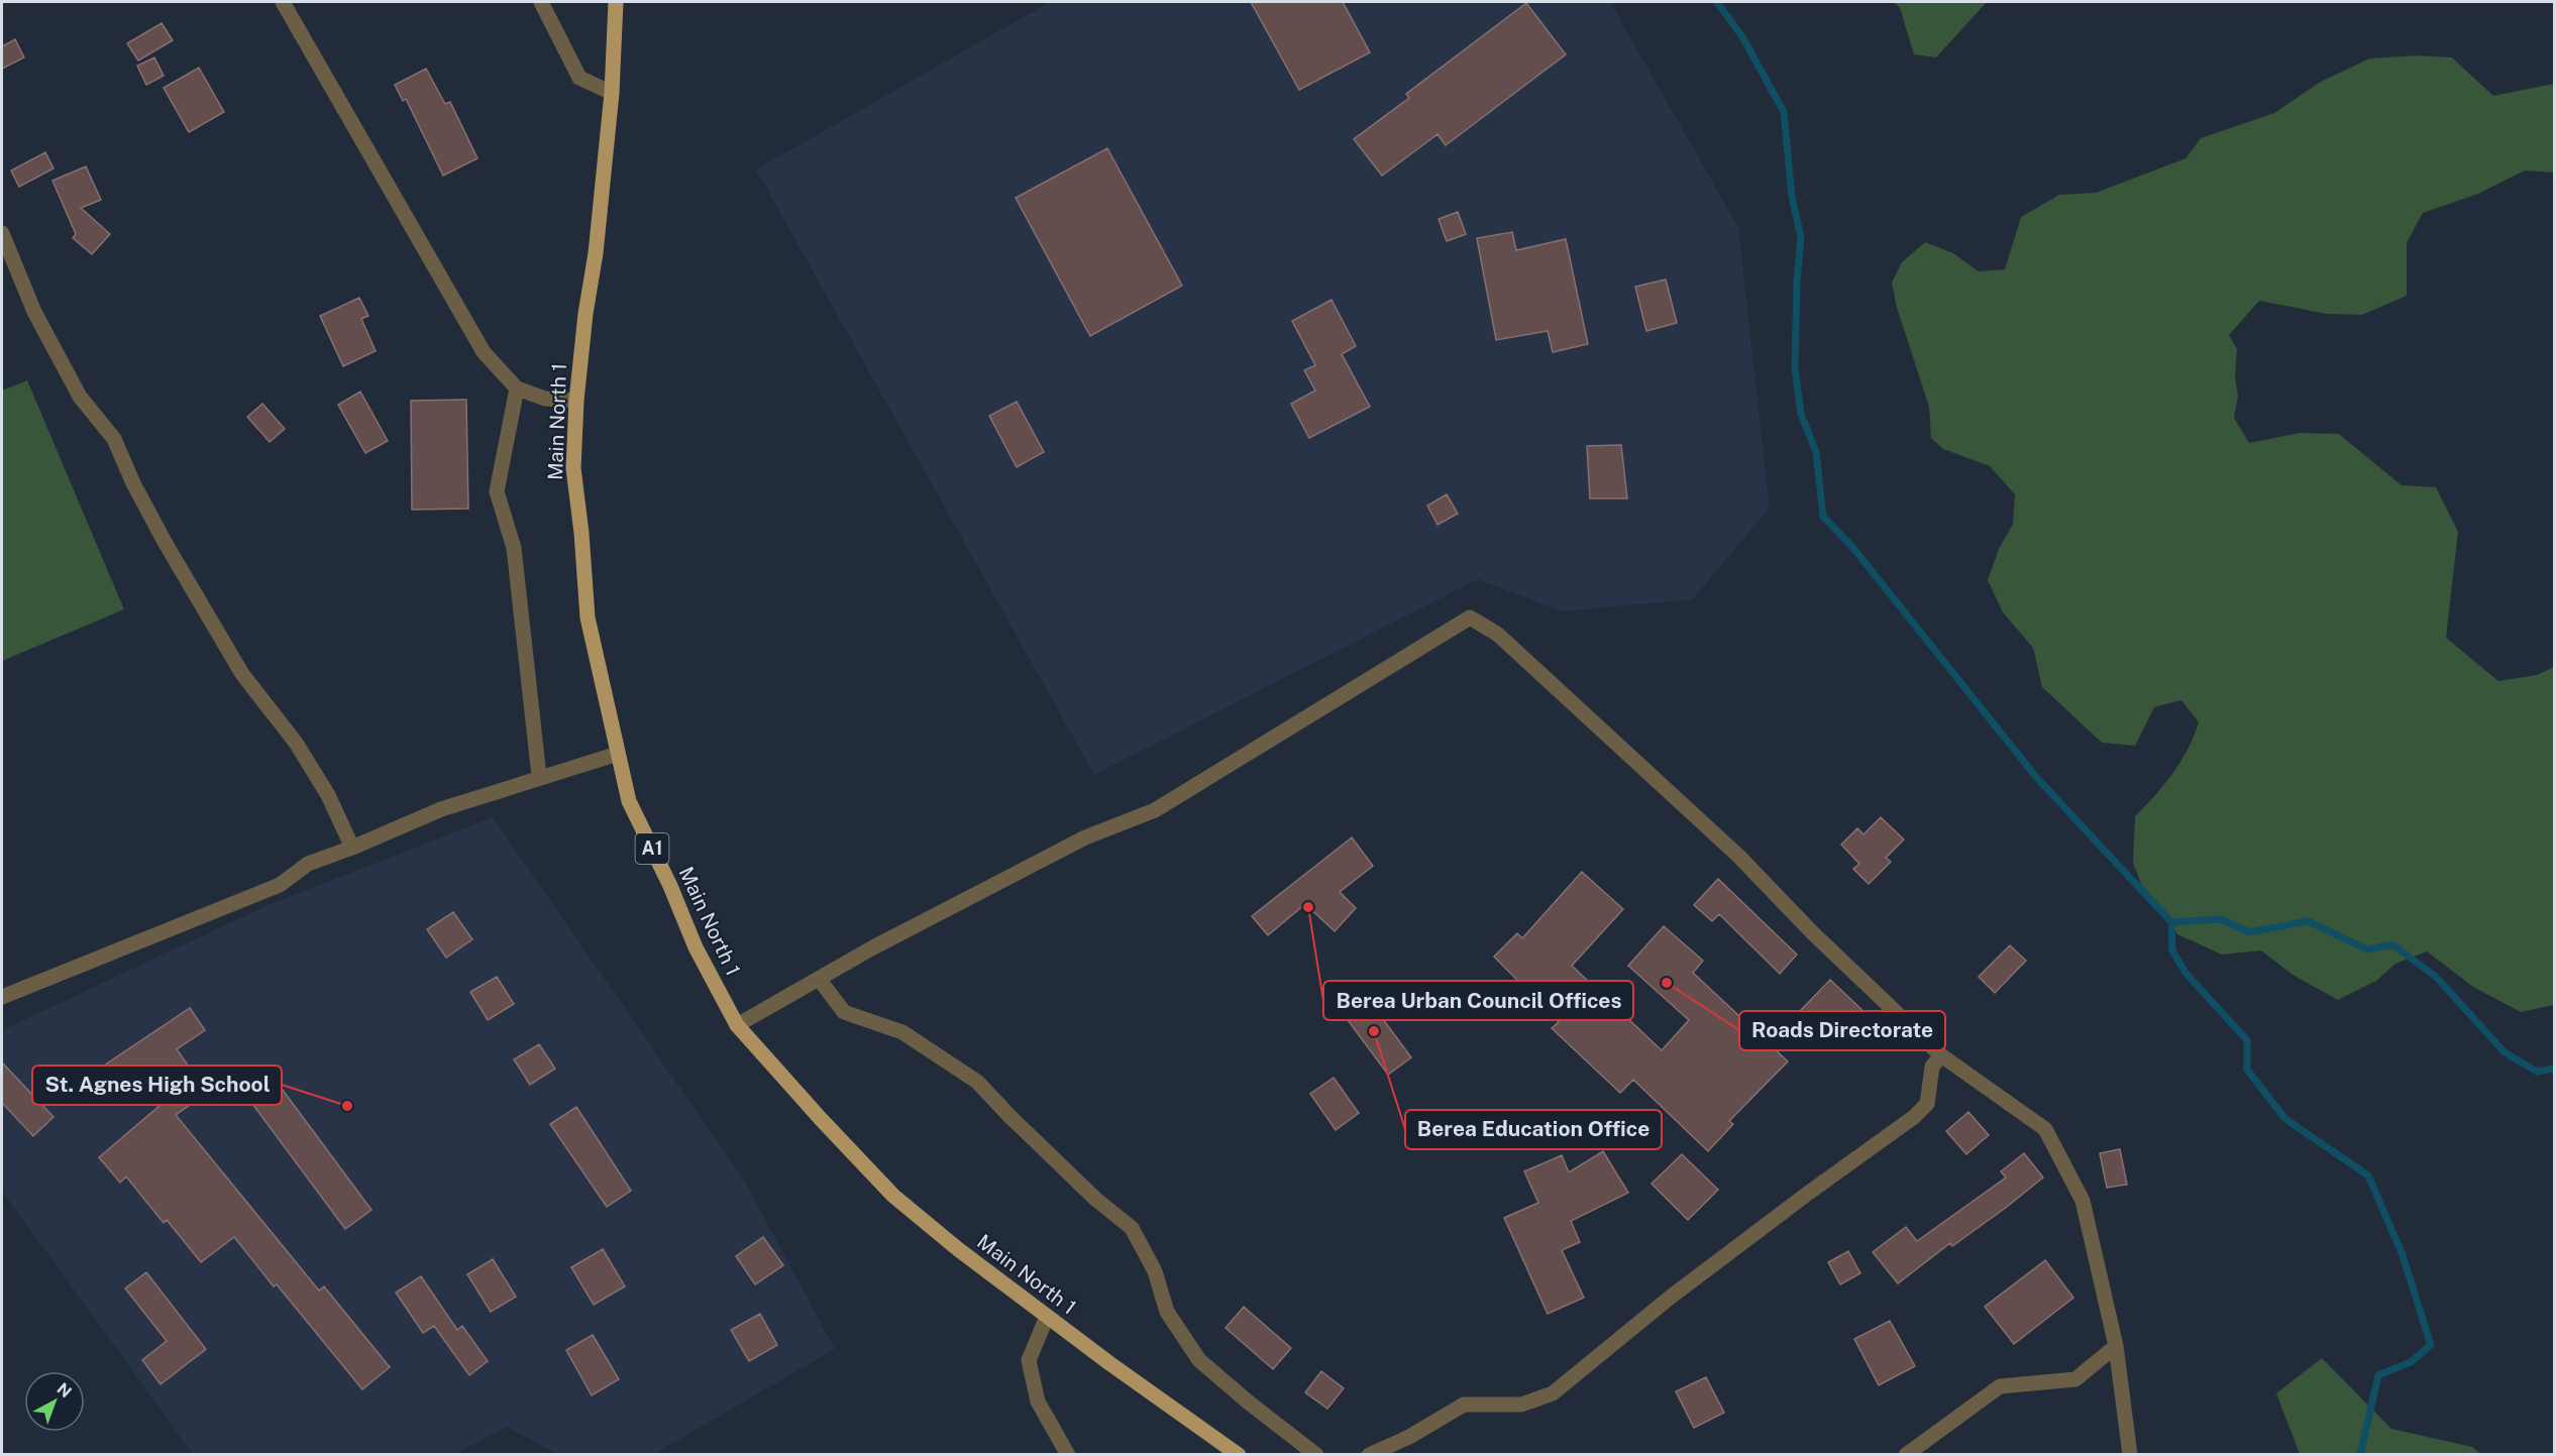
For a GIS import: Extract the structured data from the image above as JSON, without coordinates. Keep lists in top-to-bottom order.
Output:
{
  "streets": {
    "main road": ["Main North 1", "A1"]
  },
  "places": [
    "Berea Urban Council Offices",
    "Roads Directorate",
    "Berea Education Office",
    "St. Agnes High School"
  ],
  "north": "top right"
}
